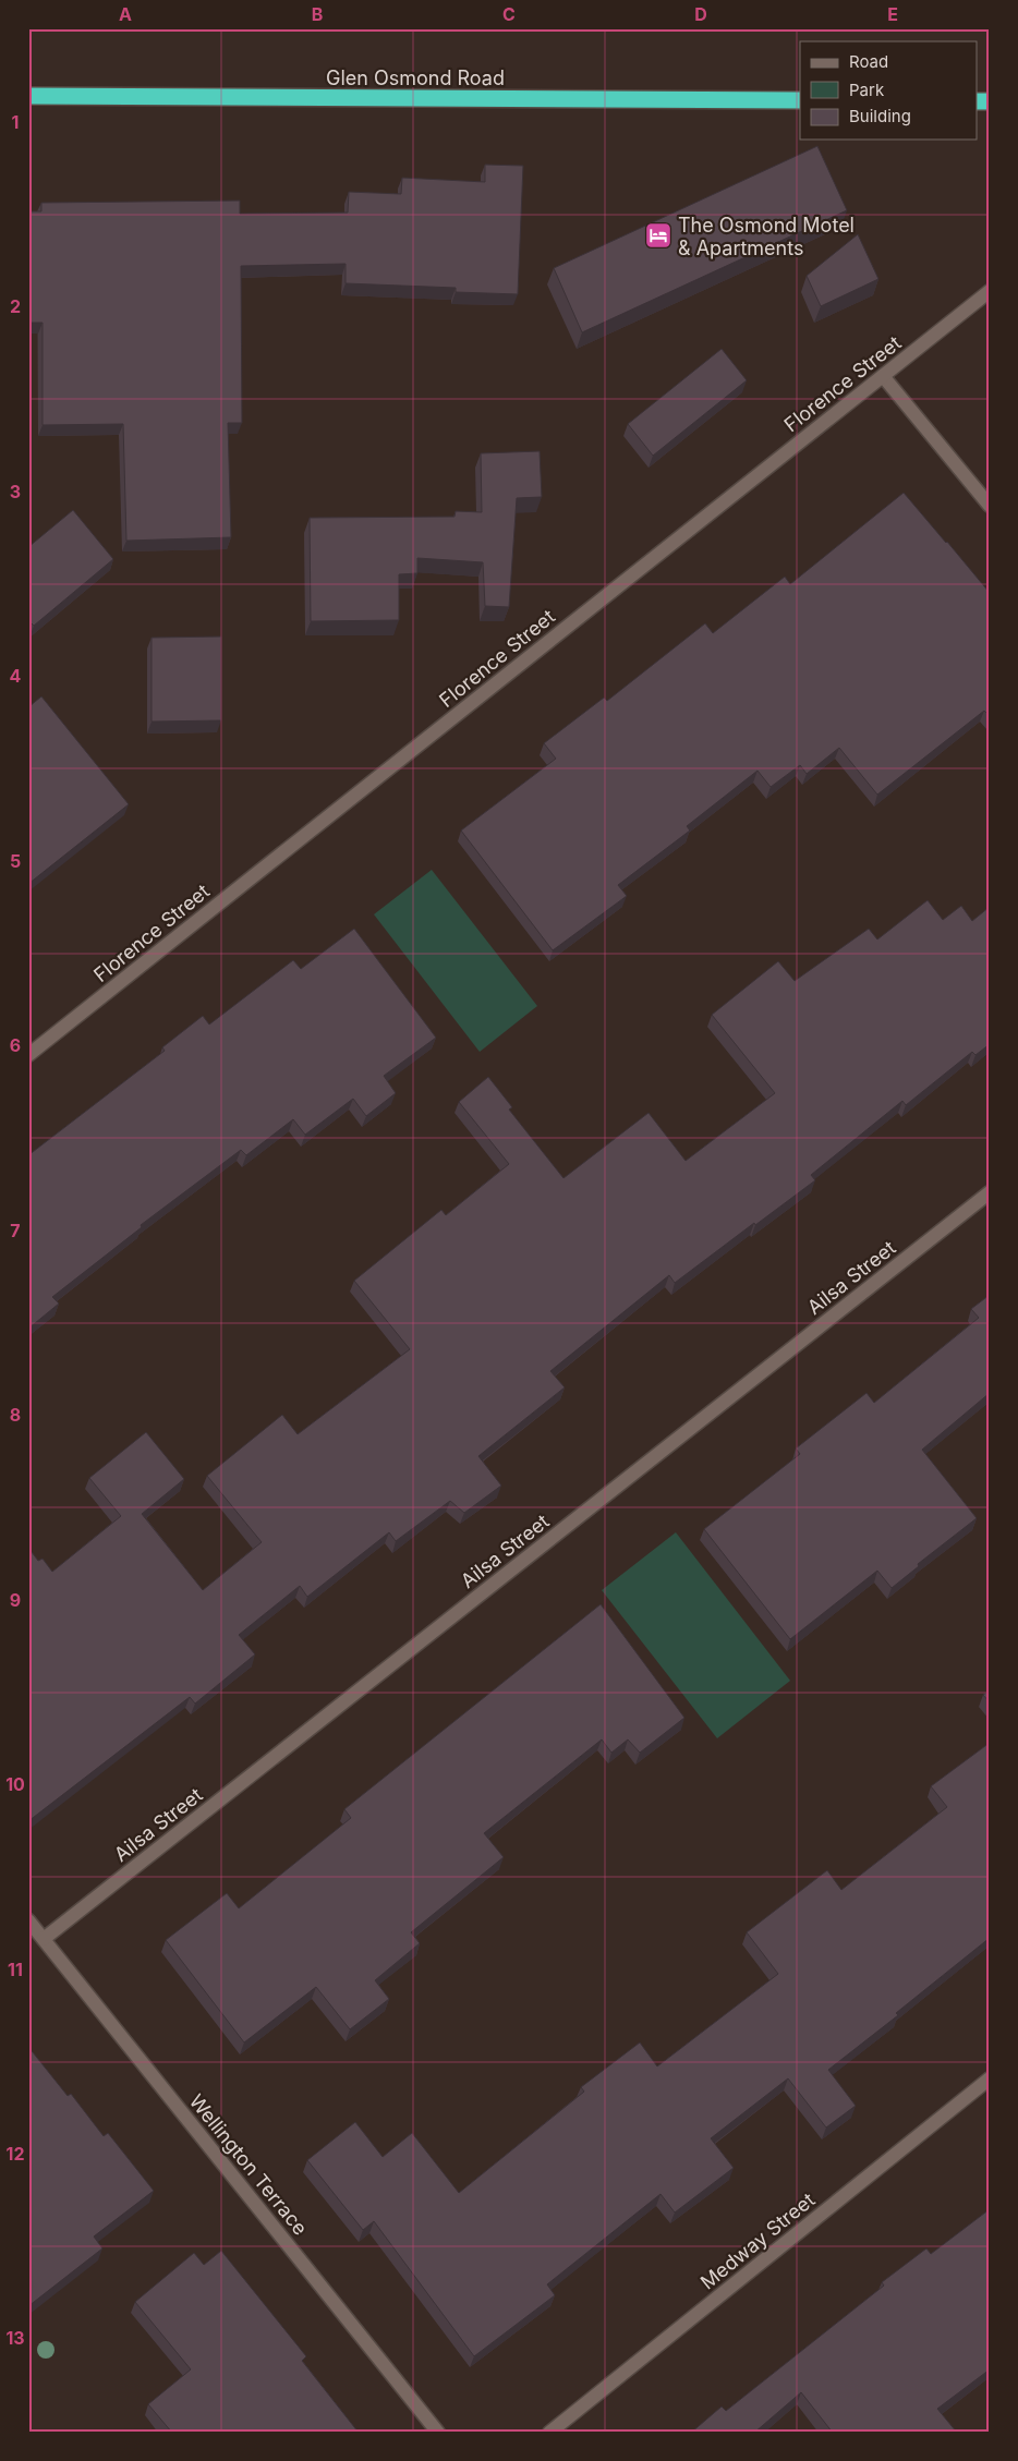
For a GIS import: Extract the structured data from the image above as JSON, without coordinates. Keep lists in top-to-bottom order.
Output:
{
  "streets": {
    "highway": ["Glen Osmond Road"],
    "street": [
      "Florence Street",
      "Ailsa Street",
      "Wellington Terrace",
      "Medway Street"
    ]
  },
  "crossings": [
    ["Ailsa Street", "Wellington Terrace"]
  ],
  "places": {
    "hotel": ["The Osmond Motel & Apartments"]
  },
  "legend": ["Road", "Park", "Building"],
  "grid": {
    "columns": [
      "A",
      "B",
      "C",
      "D",
      "E"
    ],
    "rows": [
      "1",
      "2",
      "3",
      "4",
      "5",
      "6",
      "7",
      "8",
      "9",
      "10",
      "11",
      "12",
      "13"
    ]
  }
}
